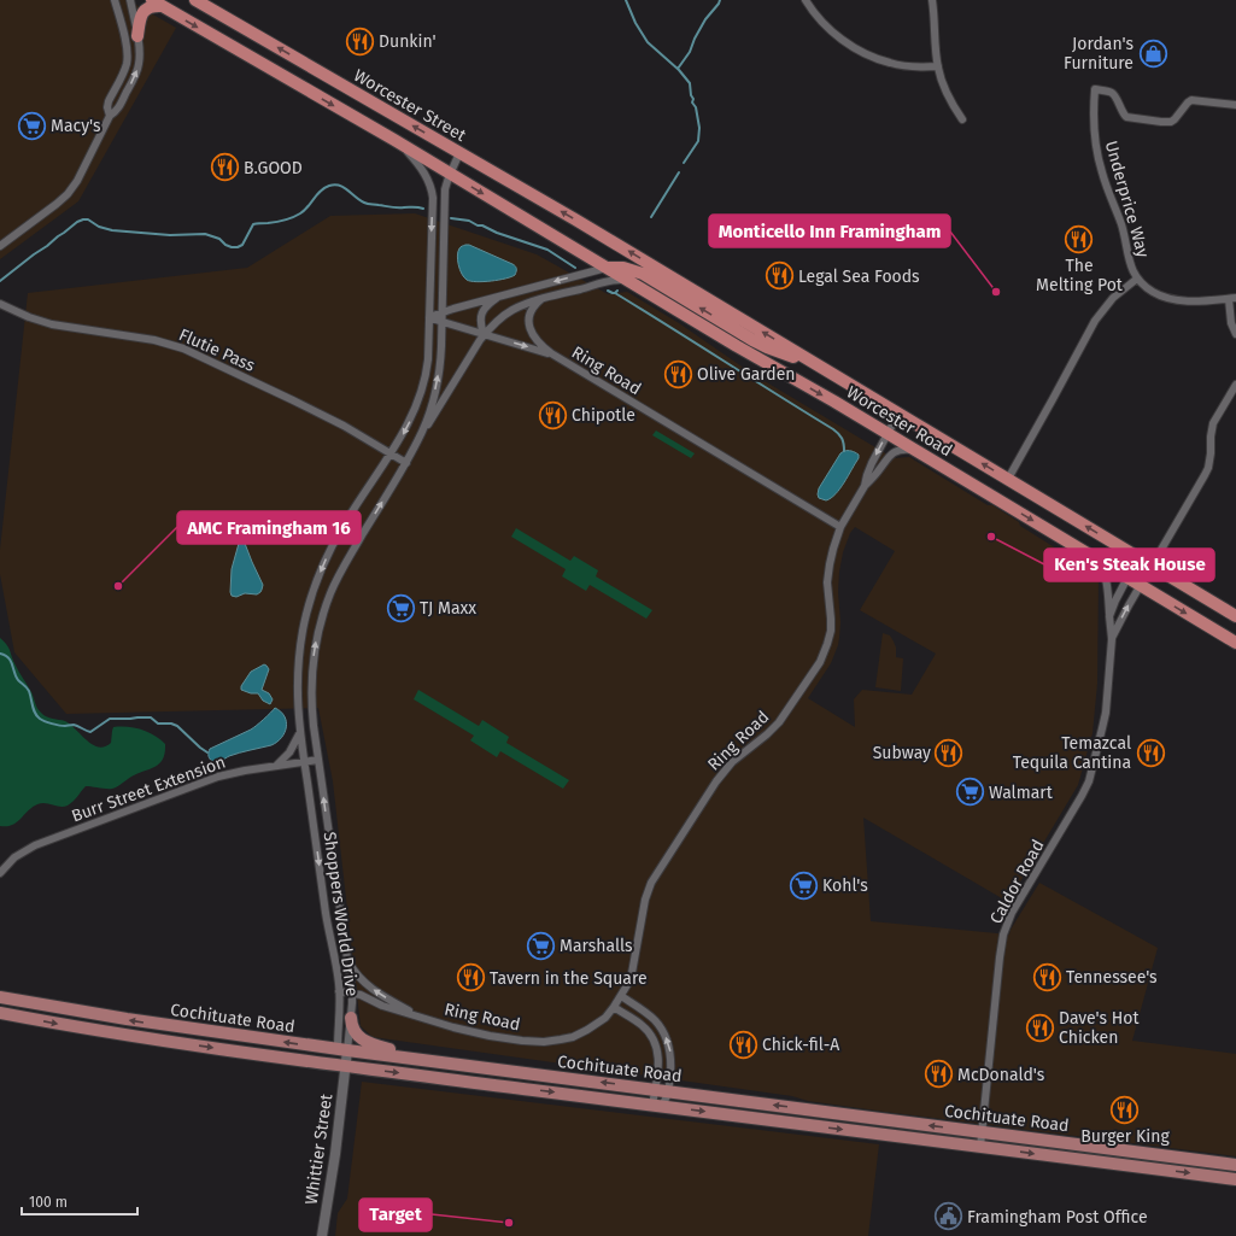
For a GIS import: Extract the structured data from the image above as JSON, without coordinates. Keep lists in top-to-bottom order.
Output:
{
  "streets": {
    "highway": ["Worcester Street", "Worcester Road"],
    "main road": ["Cochituate Road"],
    "street": [
      "Underprice Way",
      "Flutie Pass",
      "Ring Road",
      "Burr Street Extension",
      "Caldor Road",
      "Shoppers World Drive",
      "Whittier Street"
    ]
  },
  "crossings": [
    ["Worcester Street", "Worcester Road"],
    ["Worcester Street", "Shoppers World Drive"],
    ["Underprice Way", "Worcester Road"],
    ["Flutie Pass", "Shoppers World Drive"],
    ["Ring Road", "Worcester Road"],
    ["Ring Road", "Shoppers World Drive"],
    ["Worcester Road", "Caldor Road"],
    ["Worcester Road", "Shoppers World Drive"],
    ["Burr Street Extension", "Shoppers World Drive"],
    ["Caldor Road", "Cochituate Road"],
    ["Shoppers World Drive", "Cochituate Road"],
    ["Shoppers World Drive", "Whittier Street"],
    ["Cochituate Road", "Whittier Street"]
  ],
  "places": {
    "restaurant": [
      "Dunkin'",
      "B.GOOD",
      "The Melting Pot",
      "Legal Sea Foods",
      "Olive Garden",
      "Chipotle",
      "Subway",
      "Temazcal Tequila Cantina",
      "Tennessee's",
      "Tavern in the Square",
      "Dave's Hot Chicken",
      "Chick-fil-A",
      "McDonald's",
      "Burger King"
    ],
    "shop": ["Jordan's Furniture"],
    "supermarket": [
      "Macy's",
      "TJ Maxx",
      "Walmart",
      "Kohl's",
      "Marshalls"
    ],
    "other": [
      "Monticello Inn Framingham",
      "Ken's Steak House",
      "AMC Framingham 16",
      "Target"
    ],
    "public building": ["Framingham Post Office"]
  },
  "scale_bar": "100 m"
}
